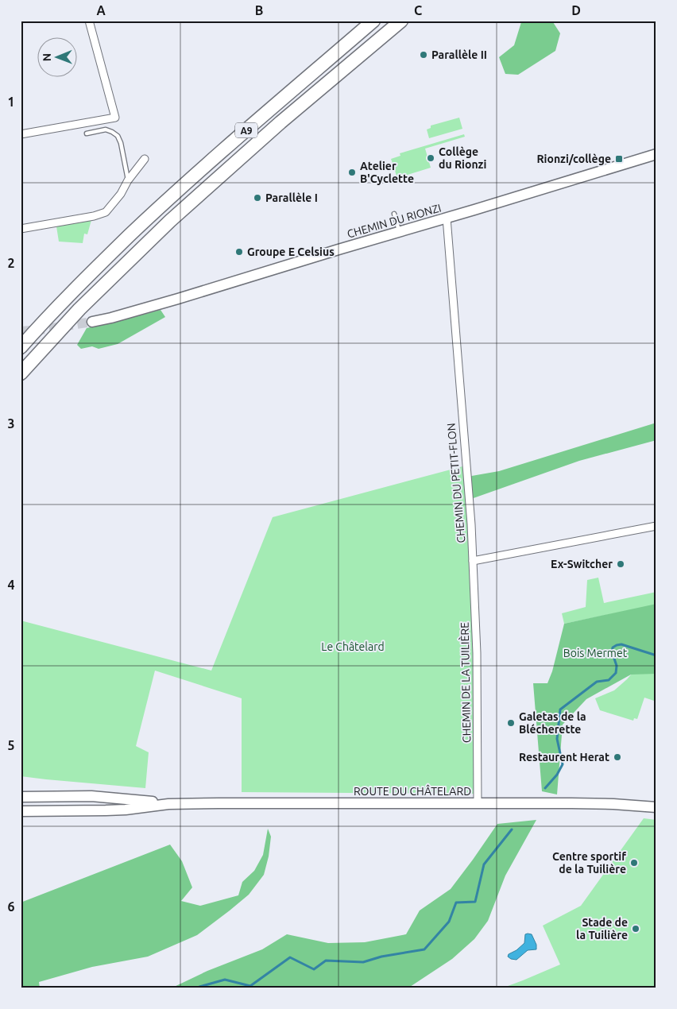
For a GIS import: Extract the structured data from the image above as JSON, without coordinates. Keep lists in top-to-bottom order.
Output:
{
  "streets": {
    "highway": ["A9"],
    "main road": ["CHEMIN DU RIONZI", "ROUTE DU CHÂTELARD"],
    "street": ["CHEMIN DU PETIT-FLON", "CHEMIN DE LA TUILIÈRE"]
  },
  "crossings": [
    ["CHEMIN DU RIONZI", "CHEMIN DU PETIT-FLON"],
    ["CHEMIN DU PETIT-FLON", "CHEMIN DE LA TUILIÈRE"],
    ["CHEMIN DE LA TUILIÈRE", "ROUTE DU CHÂTELARD"]
  ],
  "parks": ["Le Châtelard", "Bois Mermet"],
  "places": {
    "other": [
      "Parallèle II",
      "Collège du Rionzi",
      "Atelier B'Cyclette",
      "Parallèle I",
      "Groupe E Celsius",
      "Ex-Switcher",
      "Galetas de la Blécherette",
      "Restaurent Herat",
      "Centre sportif de la Tuilière",
      "Stade de la Tuilière"
    ],
    "transit": ["Rionzi/collège"]
  },
  "north": "left",
  "grid": {
    "columns": [
      "A",
      "B",
      "C",
      "D"
    ],
    "rows": [
      "1",
      "2",
      "3",
      "4",
      "5",
      "6"
    ]
  }
}
